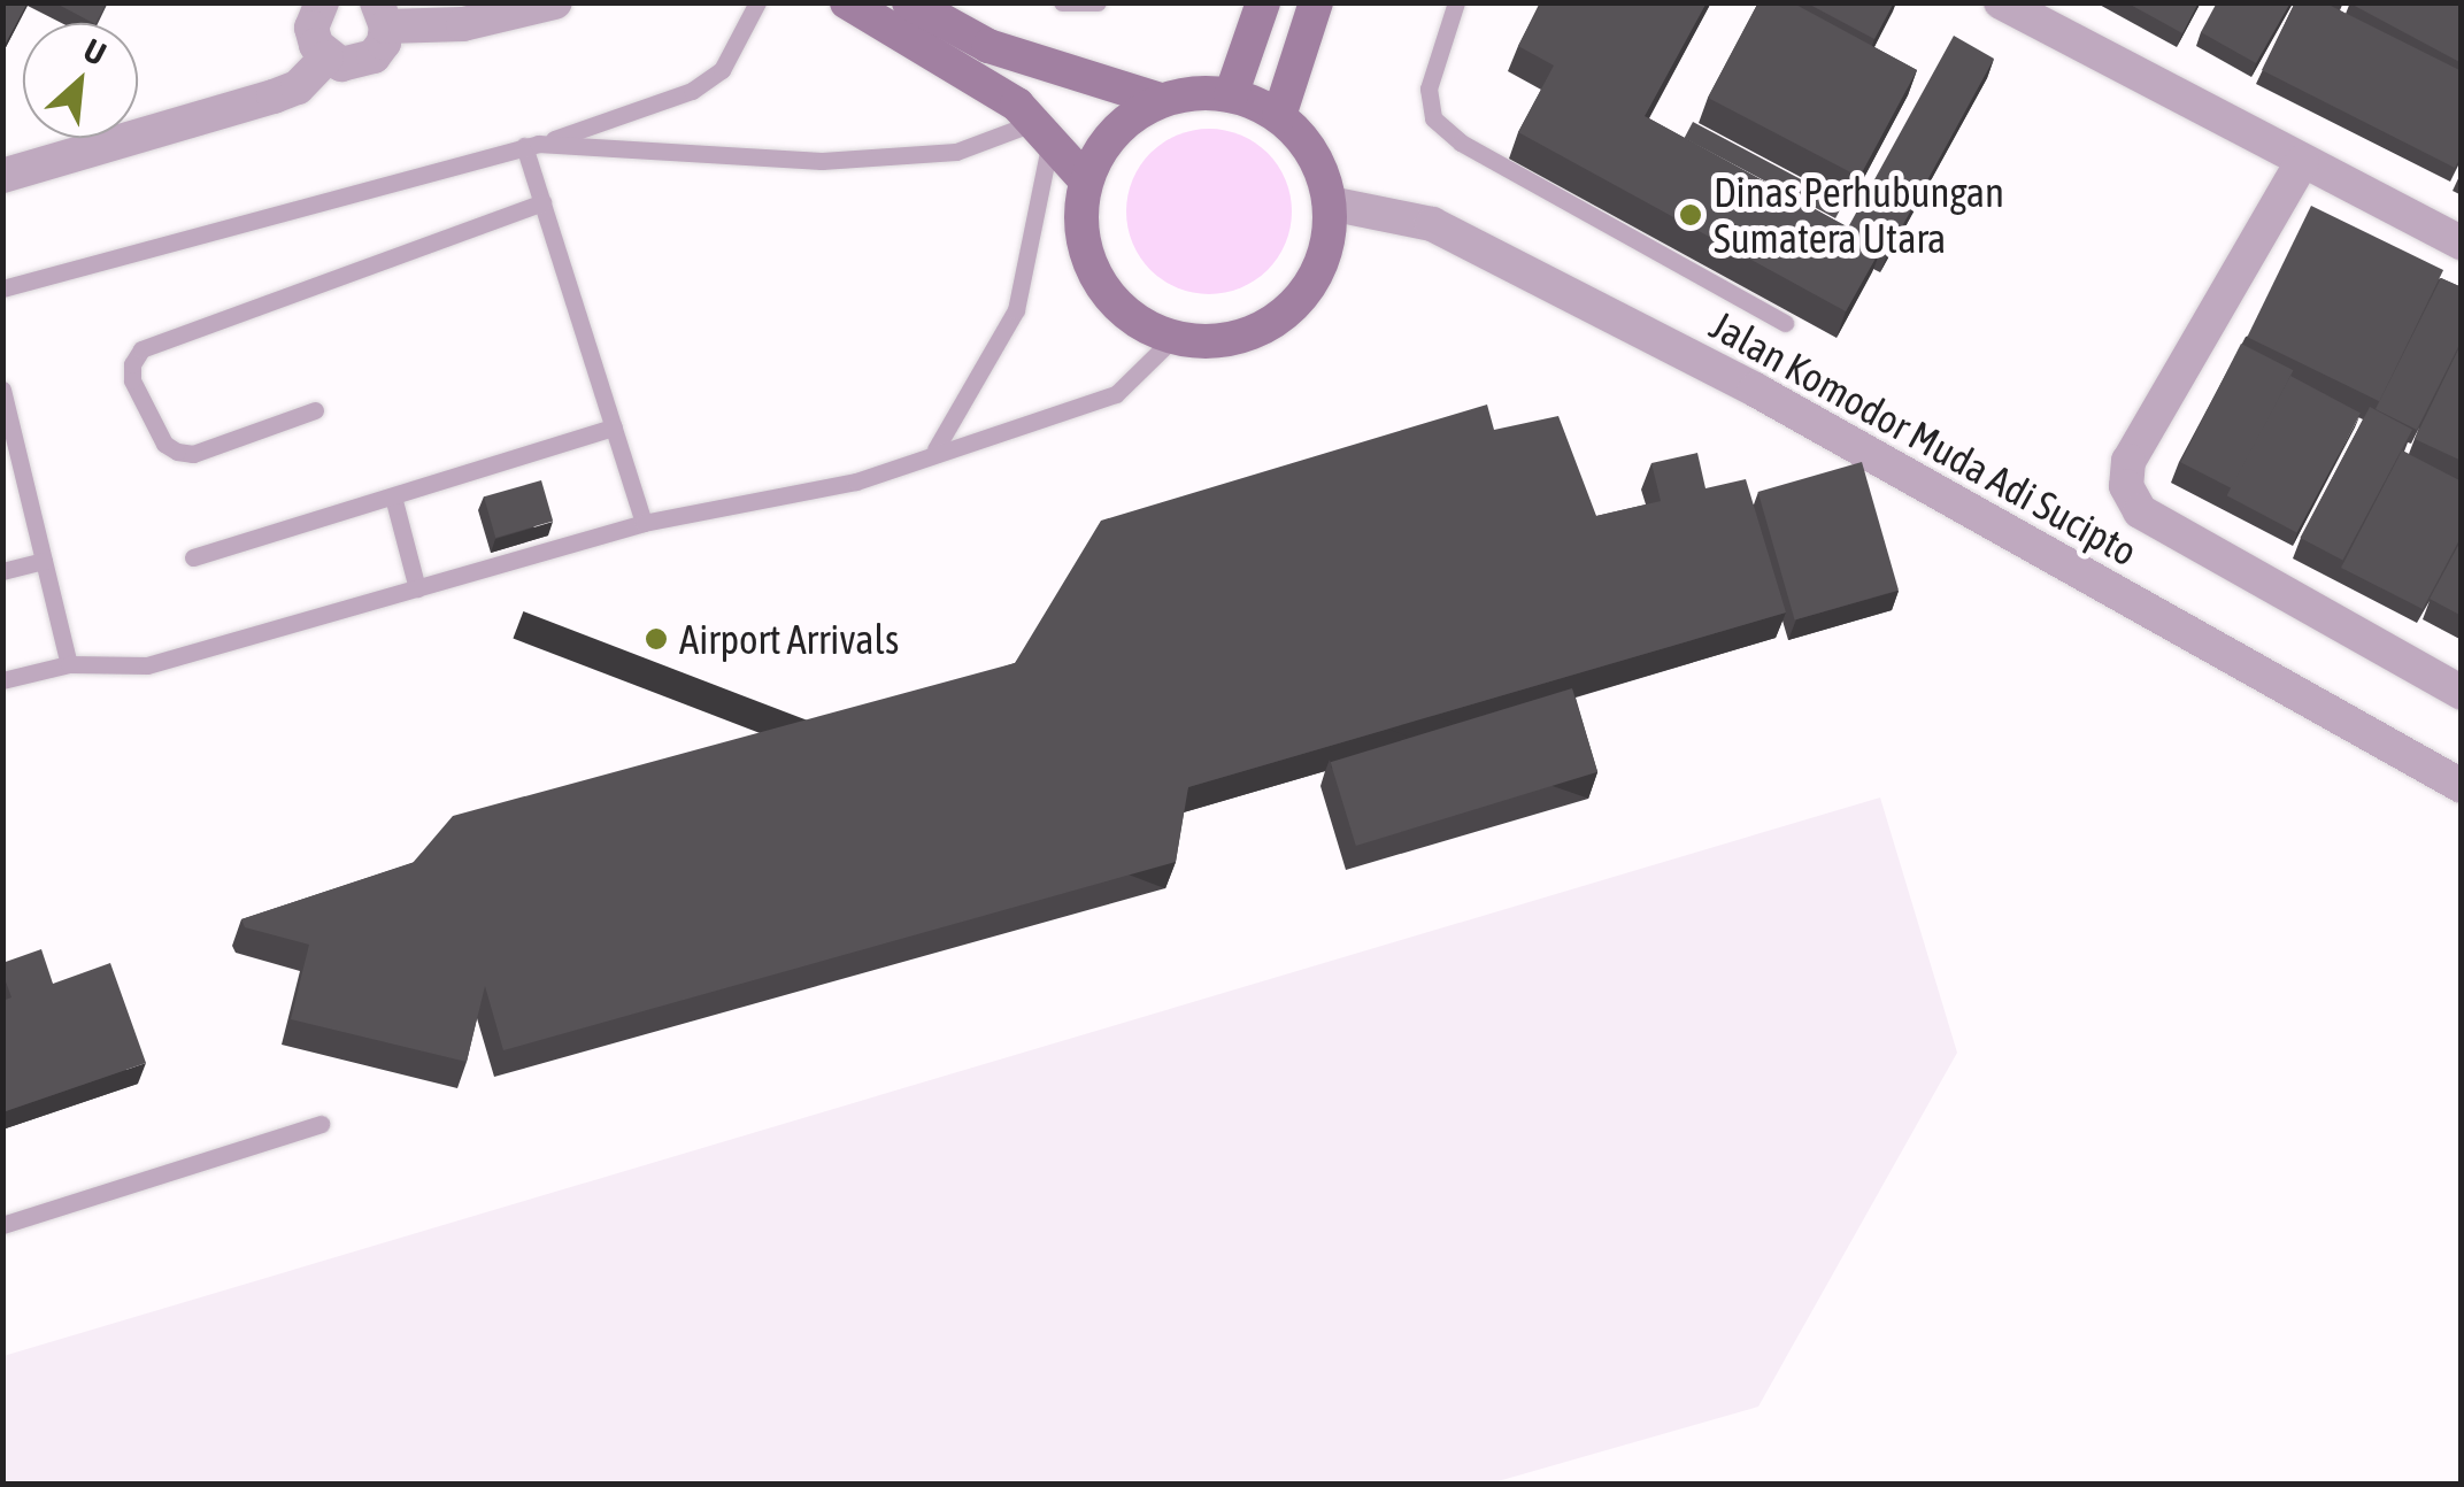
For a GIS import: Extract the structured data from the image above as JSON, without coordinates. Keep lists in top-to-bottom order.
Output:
{
  "streets": {
    "street": ["Jalan Komodor Muda Adi Sucipto"]
  },
  "places": ["Dinas Perhubungan Sumatera Utara", "Airport Arrivals"],
  "north": "top right"
}
